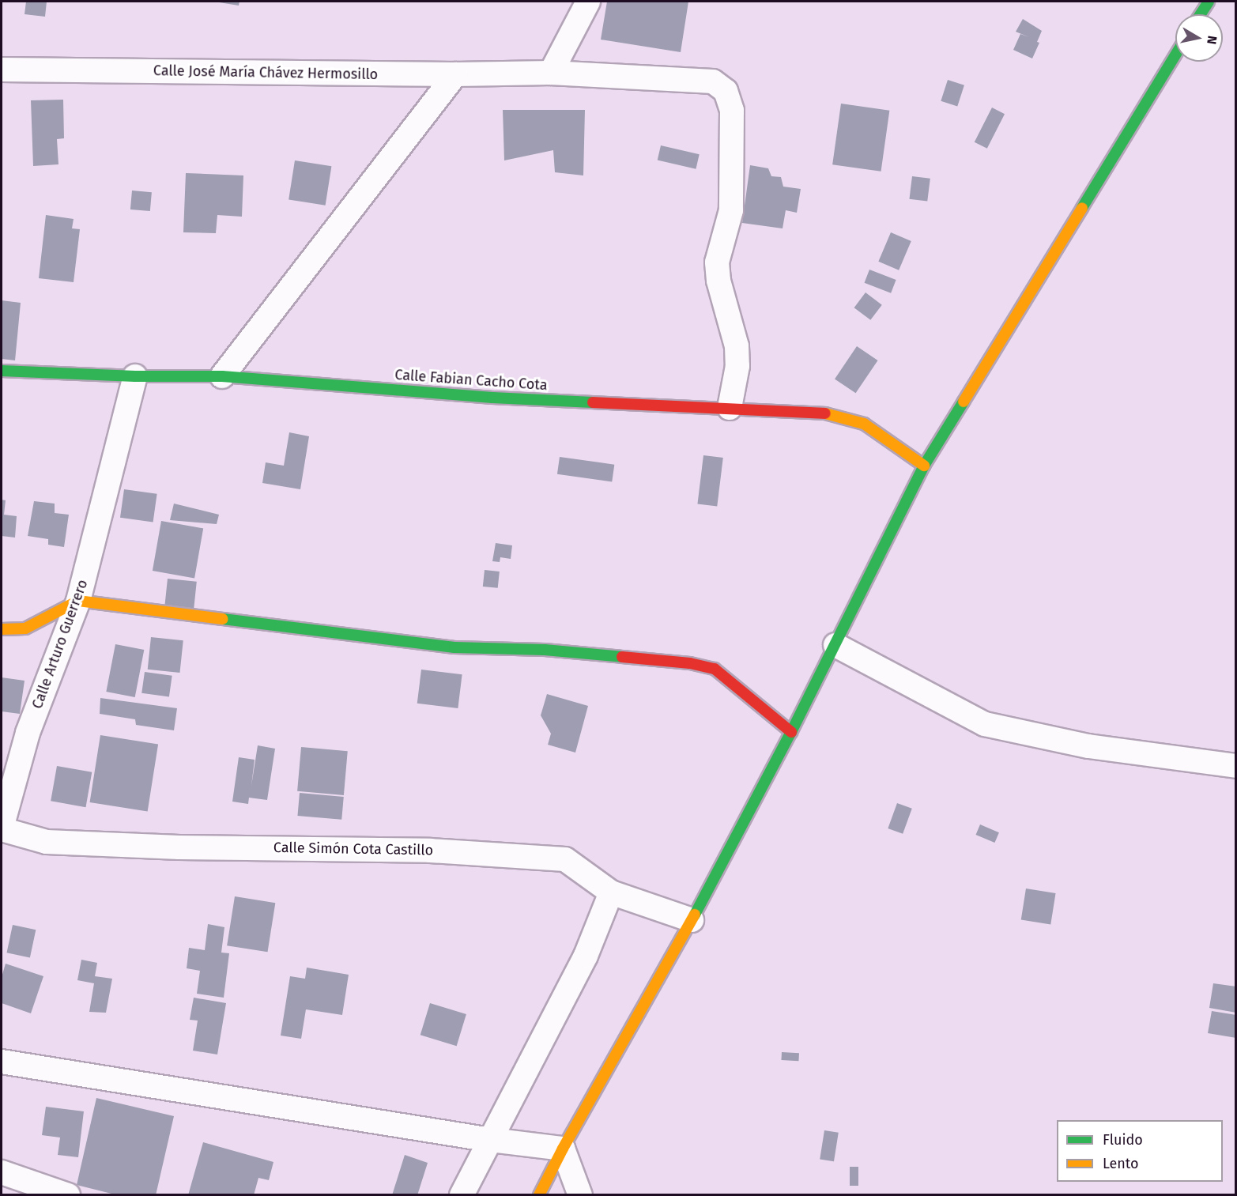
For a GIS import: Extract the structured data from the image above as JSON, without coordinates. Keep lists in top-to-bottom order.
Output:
{
  "streets": {
    "street": [
      "Calle José María Chávez Hermosillo",
      "Calle Fabian Cacho Cota",
      "Calle Arturo Guerrero",
      "Calle Simón Cota Castillo"
    ]
  },
  "crossings": [
    ["Calle José María Chávez Hermosillo", "Calle Fabian Cacho Cota"],
    ["Calle Fabian Cacho Cota", "Calle Arturo Guerrero"],
    ["Calle Arturo Guerrero", "Calle Simón Cota Castillo"]
  ],
  "legend": ["Fluido", "Lento"],
  "north": "right"
}
